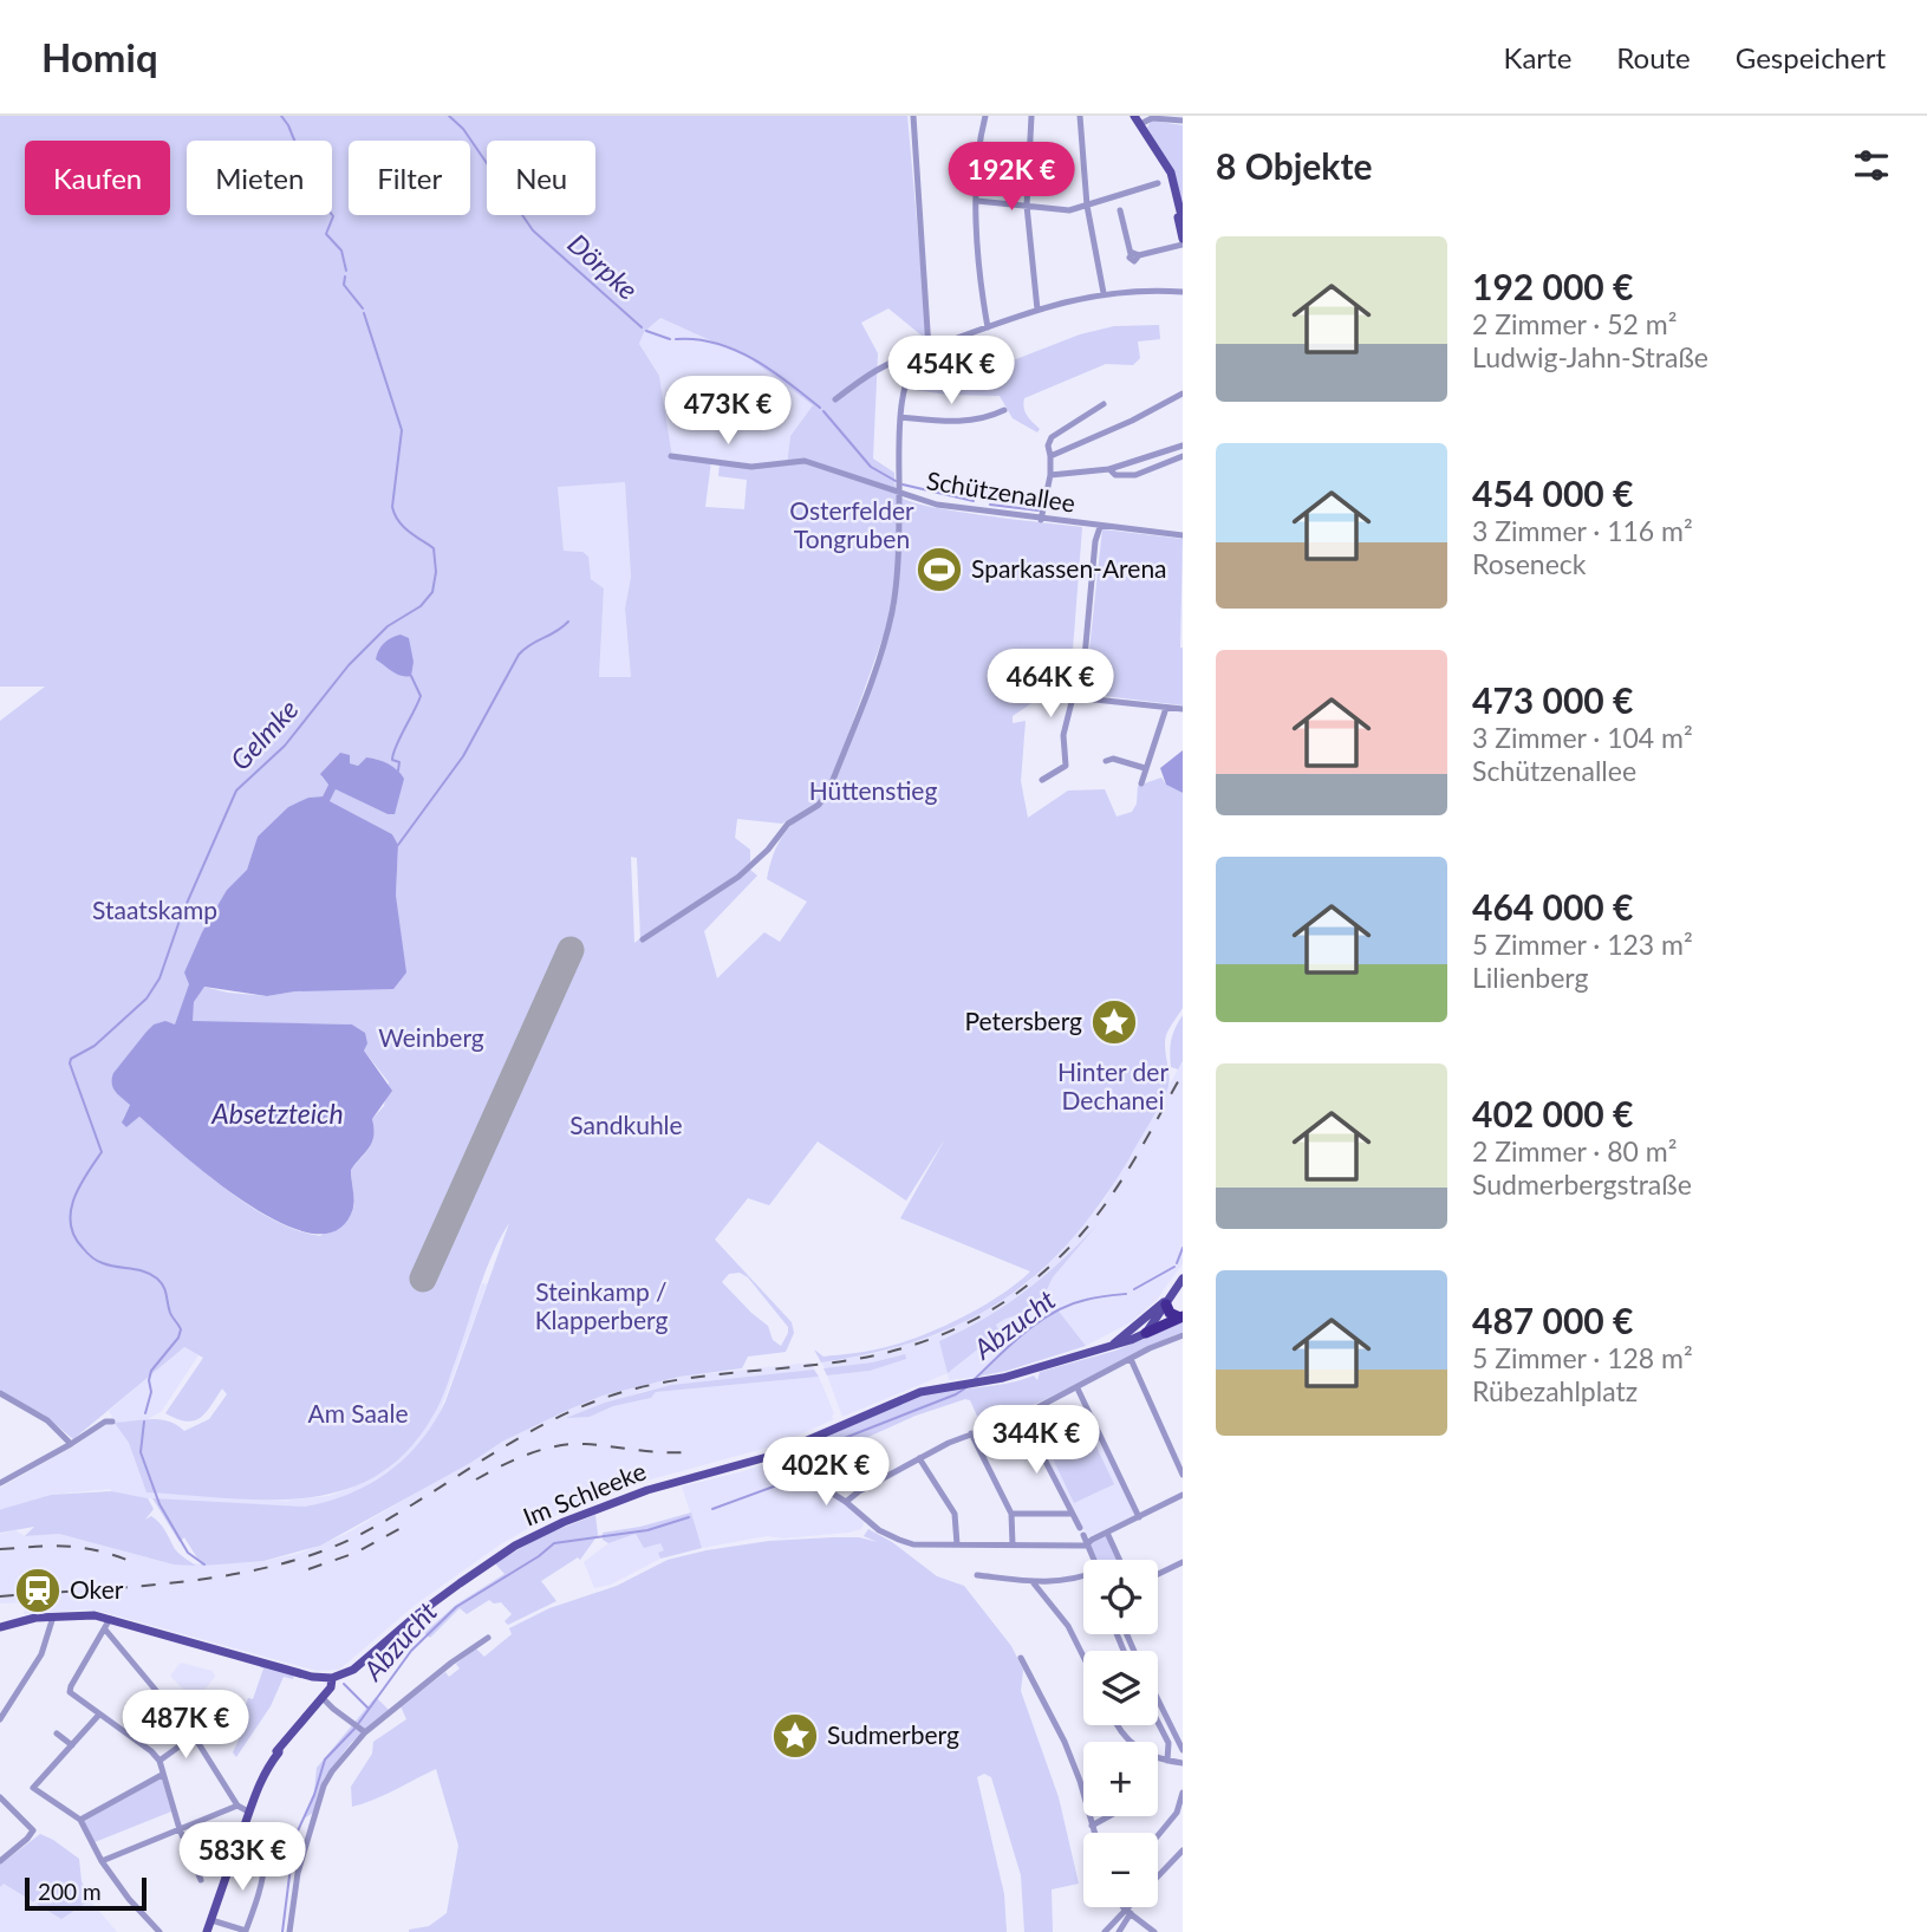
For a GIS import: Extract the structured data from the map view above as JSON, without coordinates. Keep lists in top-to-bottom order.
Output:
{
  "streets": {
    "main road": ["Im Schleeke"],
    "street": ["Schützenallee"]
  },
  "water": [
    "Dörpke",
    "Gelmke",
    "Absetzteich",
    "Abzucht"
  ],
  "parks": [
    "Osterfelder Tongruben",
    "Hüttenstieg",
    "Staatskamp",
    "Weinberg",
    "Hinter der Dechanei",
    "Sandkuhle",
    "Steinkamp / Klapperberg",
    "Am Saale"
  ],
  "places": {
    "sports": ["Sparkassen-Arena"],
    "place": ["Petersberg", "Sudmerberg"],
    "station": ["Oker"]
  },
  "scale_bar": "200 m",
  "page": {
    "header": "Homiq",
    "nav": ["Karte", "Route", "Gespeichert"],
    "heading": "8 Objekte",
    "chip": [
      "Kaufen",
      "Mieten",
      "Filter",
      "Neu"
    ],
    "price": [
      "192K €",
      "454K €",
      "473K €",
      "464K €",
      "344K €",
      "402K €",
      "487K €",
      "583K €"
    ],
    "list": [
      {
        "name": "192 000 €",
        "note": "2 Zimmer · 52 m² · Ludwig-Jahn-Straße"
      },
      {
        "name": "454 000 €",
        "note": "3 Zimmer · 116 m² · Roseneck"
      },
      {
        "name": "473 000 €",
        "note": "3 Zimmer · 104 m² · Schützenallee"
      },
      {
        "name": "464 000 €",
        "note": "5 Zimmer · 123 m² · Lilienberg"
      },
      {
        "name": "402 000 €",
        "note": "2 Zimmer · 80 m² · Sudmerbergstraße"
      },
      {
        "name": "487 000 €",
        "note": "5 Zimmer · 128 m² · Rübezahlplatz"
      }
    ],
    "map_buttons": ["+", "−"],
    "scale": "200 m"
  }
}
